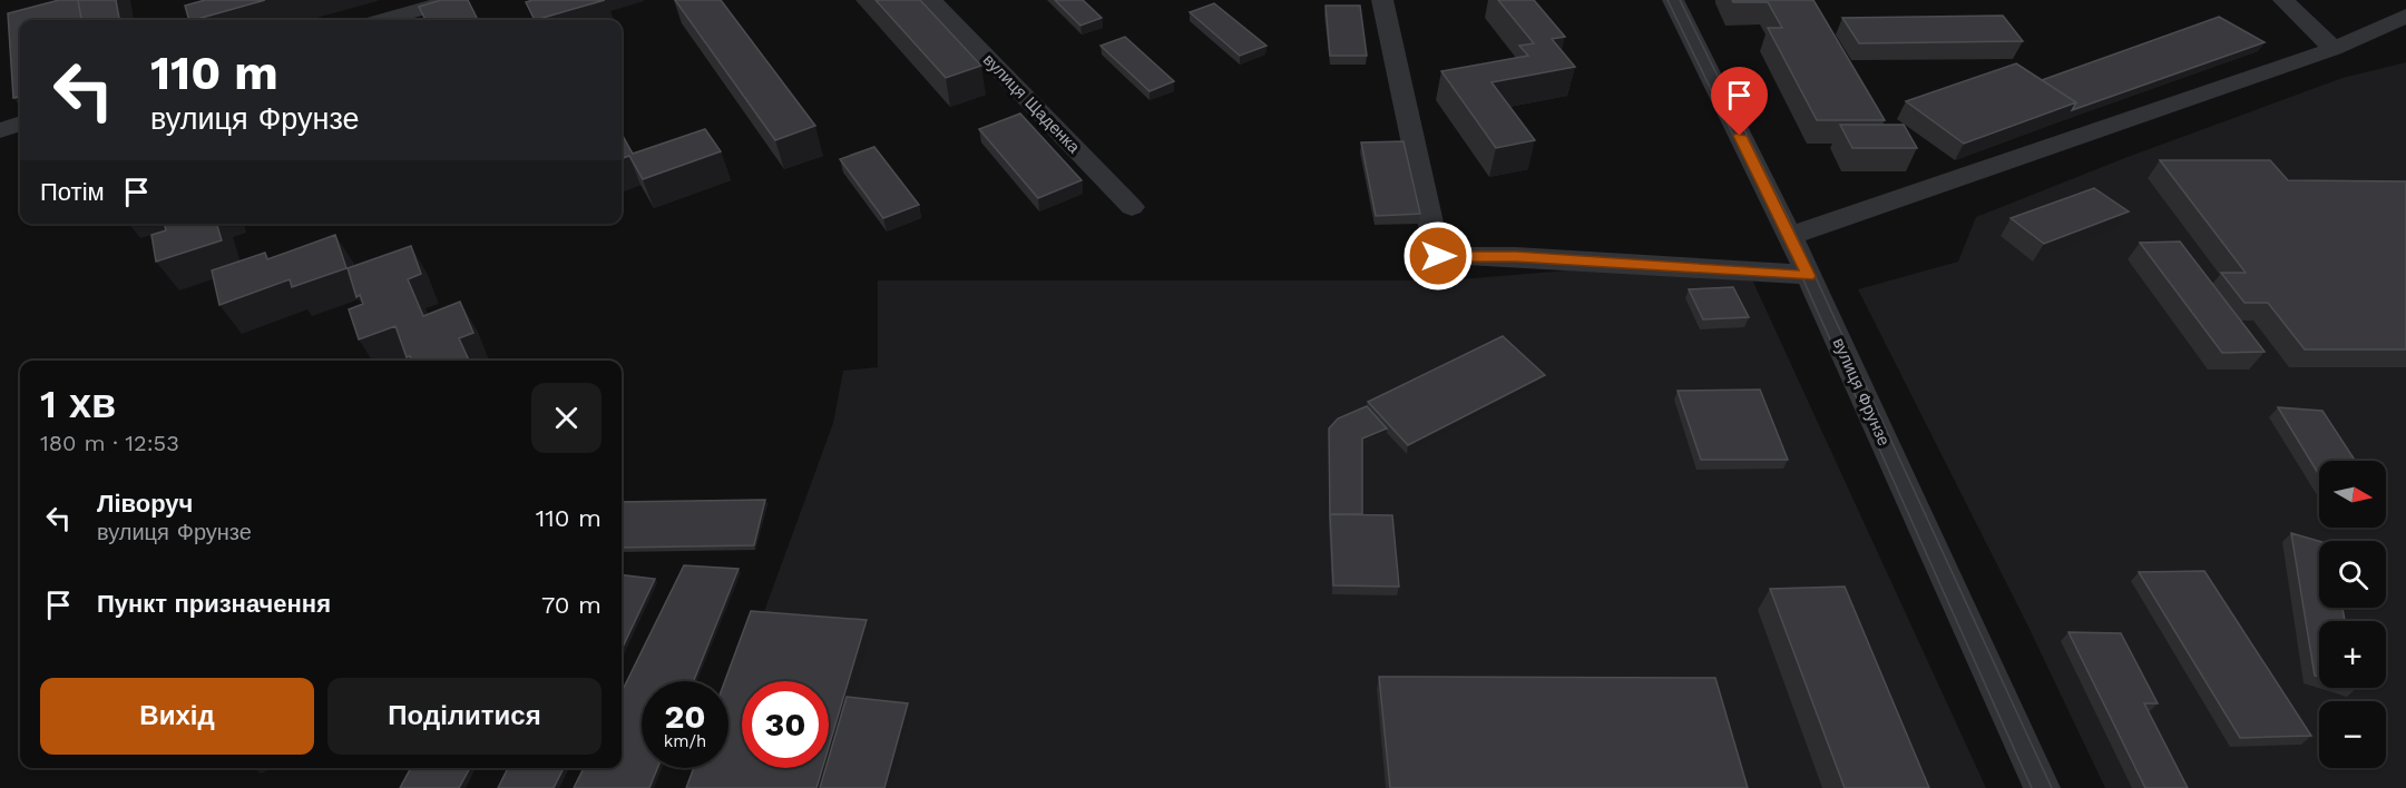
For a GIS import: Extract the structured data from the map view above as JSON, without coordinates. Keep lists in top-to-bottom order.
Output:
{
  "streets": {
    "street": ["вулиця Щаденка", "вулиця Фрунзе"]
  },
  "north": "right",
  "page": {
    "turn": ["110 m", "вулиця Фрунзе"],
    "then": "Потім",
    "heading": ["1 хв", "180 m · 12:53"],
    "map_buttons": ["+", "−"],
    "list": [
      {
        "name": "Ліворуч",
        "note": "вулиця Фрунзе",
        "value": "110 m"
      },
      {
        "name": "Пункт призначення",
        "value": "70 m"
      }
    ],
    "buttons": ["Вихід", "Поділитися"],
    "speed": "20 km/h",
    "limit": "30"
  }
}
